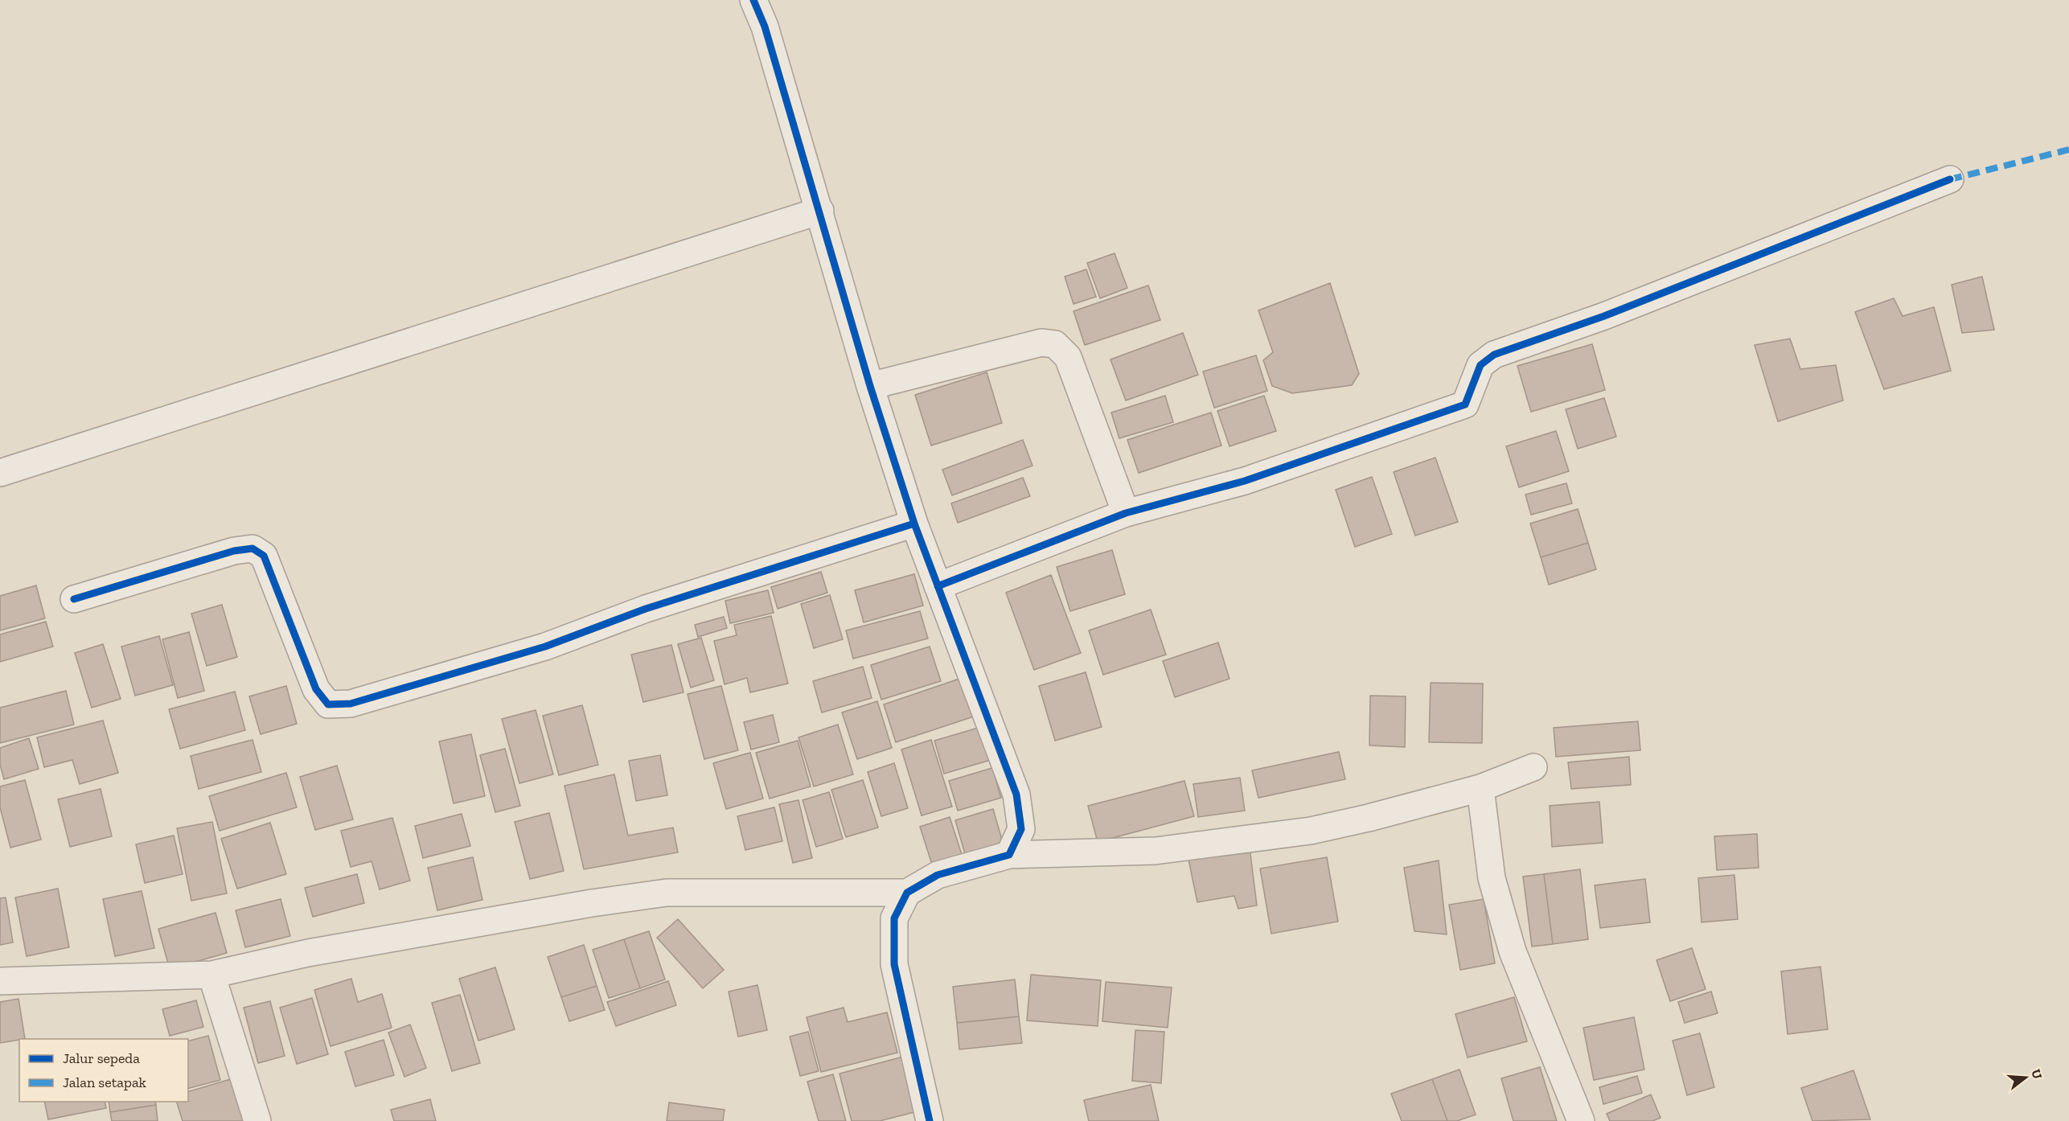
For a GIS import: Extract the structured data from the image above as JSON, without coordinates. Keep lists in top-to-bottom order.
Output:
{
  "legend": ["Jalur sepeda", "Jalan setapak"],
  "north": "right"
}
